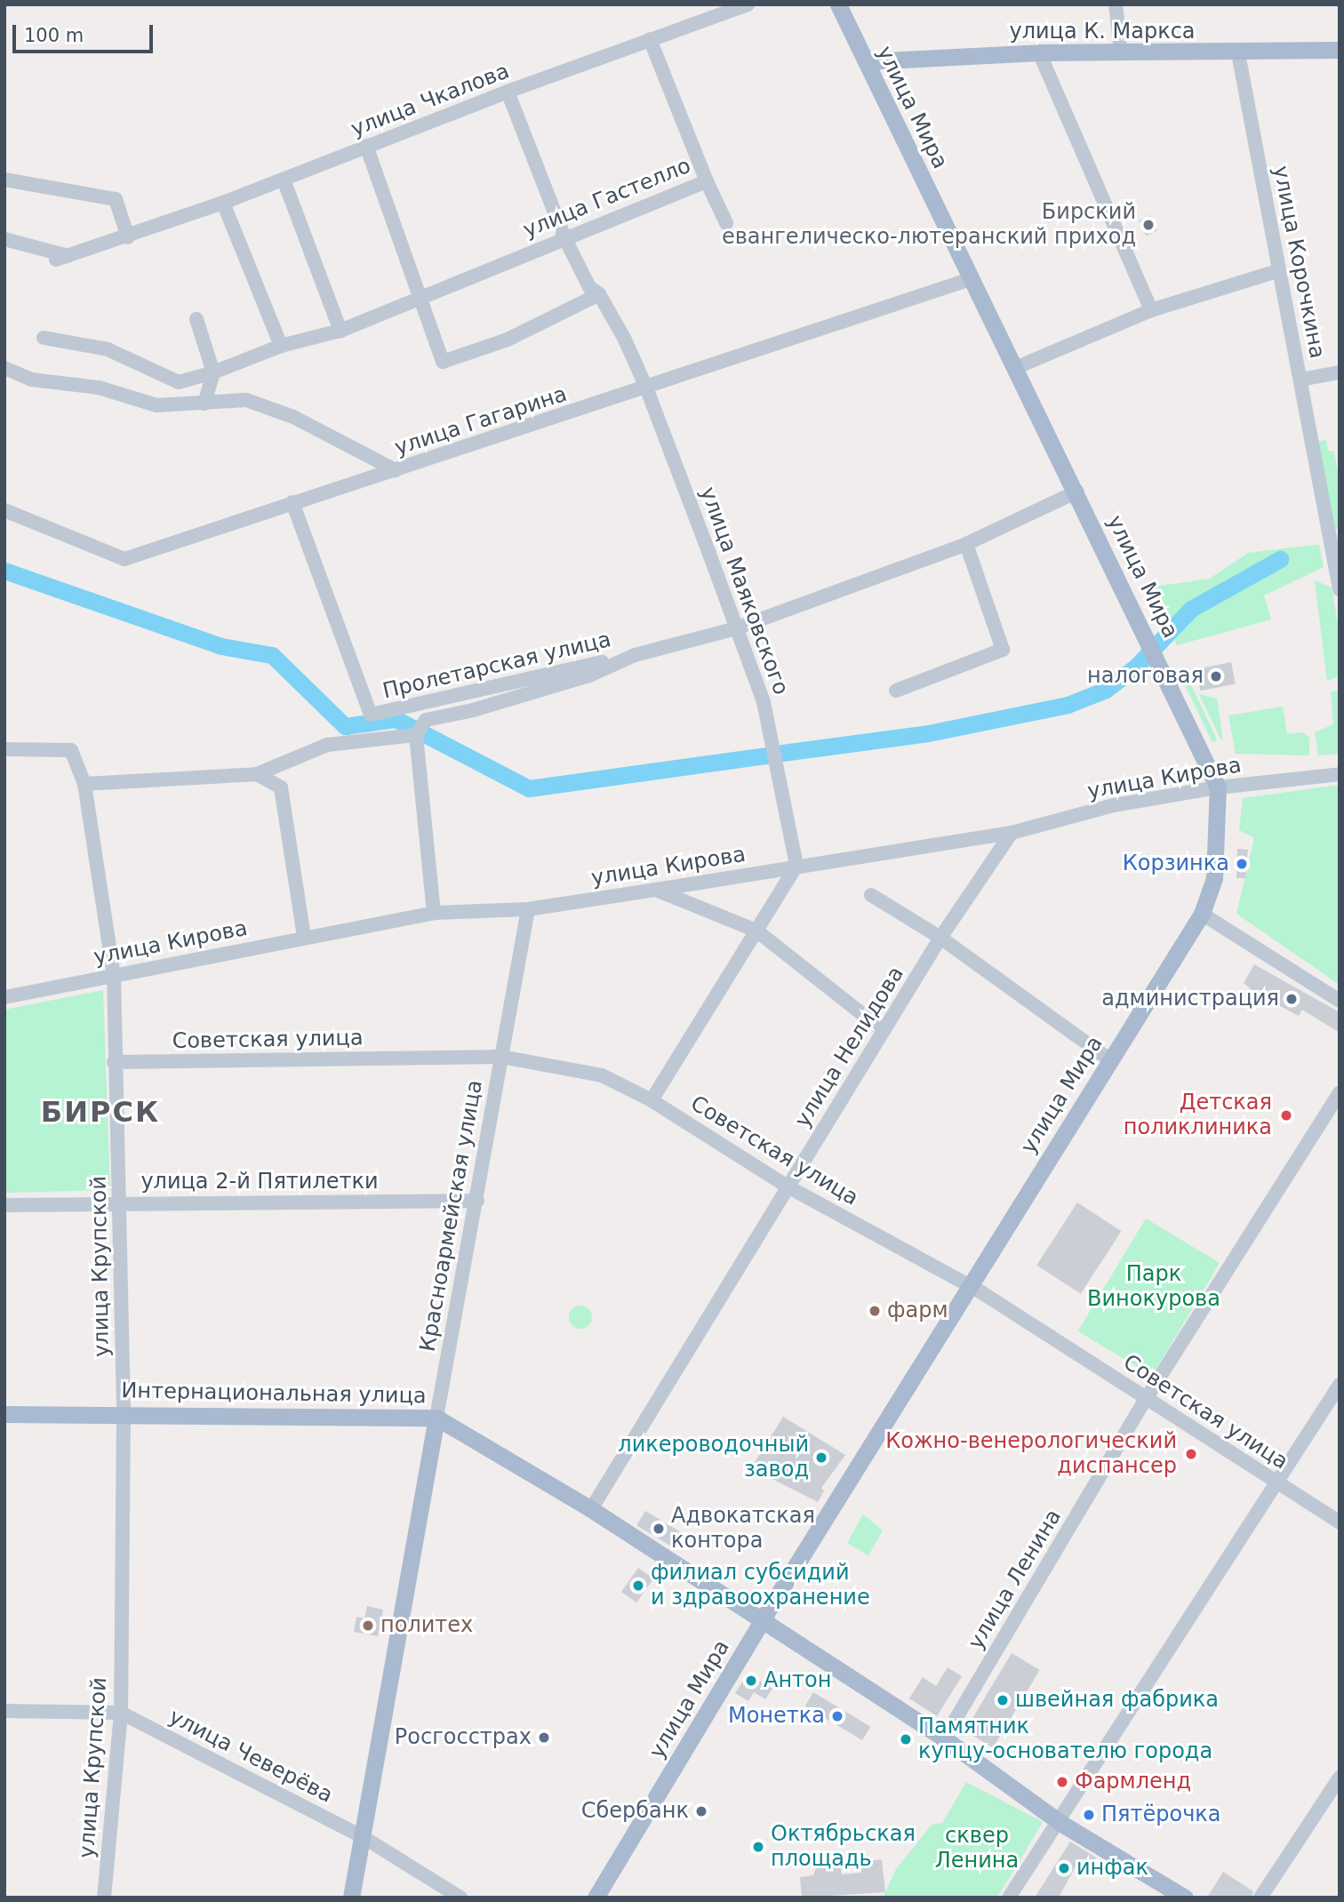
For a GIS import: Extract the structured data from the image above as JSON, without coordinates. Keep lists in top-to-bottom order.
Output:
{
  "streets": {
    "main road": [
      "улица К. Маркса",
      "улица Мира",
      "Красноармейская улица",
      "Интернациональная улица"
    ],
    "street": [
      "улица Чкалова",
      "улица Гастелло",
      "улица Корочкина",
      "улица Гагарина",
      "улица Маяковского",
      "Пролетарская улица",
      "улица Кирова",
      "Советская улица",
      "улица Нелидова",
      "улица 2-й Пятилетки",
      "улица Крупской",
      "улица Ленина",
      "улица Чеверёва"
    ]
  },
  "crossings": [
    ["улица К. Маркса", "улица Мира"],
    ["улица К. Маркса", "улица Корочкина"],
    ["улица Чкалова", "улица Гастелло"],
    ["улица Чкалова", "улица Маяковского"],
    ["улица Мира", "улица Гагарина"],
    ["улица Мира", "Пролетарская улица"],
    ["улица Мира", "улица Кирова"],
    ["улица Мира", "Советская улица"],
    ["улица Мира", "Интернациональная улица"],
    ["улица Гастелло", "улица Маяковского"],
    ["улица Гагарина", "улица Маяковского"],
    ["улица Гагарина", "Пролетарская улица"],
    ["улица Маяковского", "Пролетарская улица"],
    ["улица Маяковского", "улица Кирова"],
    ["улица Кирова", "улица Нелидова"],
    ["улица Кирова", "Красноармейская улица"],
    ["улица Кирова", "улица Крупской"],
    ["Советская улица", "улица Нелидова"],
    ["Советская улица", "Красноармейская улица"],
    ["Советская улица", "улица Крупской"],
    ["Советская улица", "улица Ленина"],
    ["улица Нелидова", "Интернациональная улица"],
    ["улица 2-й Пятилетки", "Красноармейская улица"],
    ["улица 2-й Пятилетки", "улица Крупской"],
    ["Красноармейская улица", "Интернациональная улица"],
    ["Красноармейская улица", "улица Чеверёва"],
    ["улица Крупской", "Интернациональная улица"],
    ["улица Крупской", "улица Чеверёва"],
    ["Интернациональная улица", "улица Ленина"]
  ],
  "districts": ["БИРСК"],
  "parks": ["Парк Винокурова", "сквер Ленина"],
  "places": [
    "Бирский евангелическо-лютеранский приход",
    "налоговая",
    "Корзинка",
    "администрация",
    "Детская поликлиника",
    "фарм",
    "Кожно-венерологический диспансер",
    "ликероводочный завод",
    "Адвокатская контора",
    "филиал субсидий и здравоохранение",
    "политех",
    "Антон",
    "швейная фабрика",
    "Монетка",
    "Росгосстрах",
    "Памятник купцу-основателю города",
    "Фармленд",
    "Сбербанк",
    "Пятёрочка",
    "Октябрьская площадь",
    "инфак"
  ],
  "scale_bar": "100 m"
}
